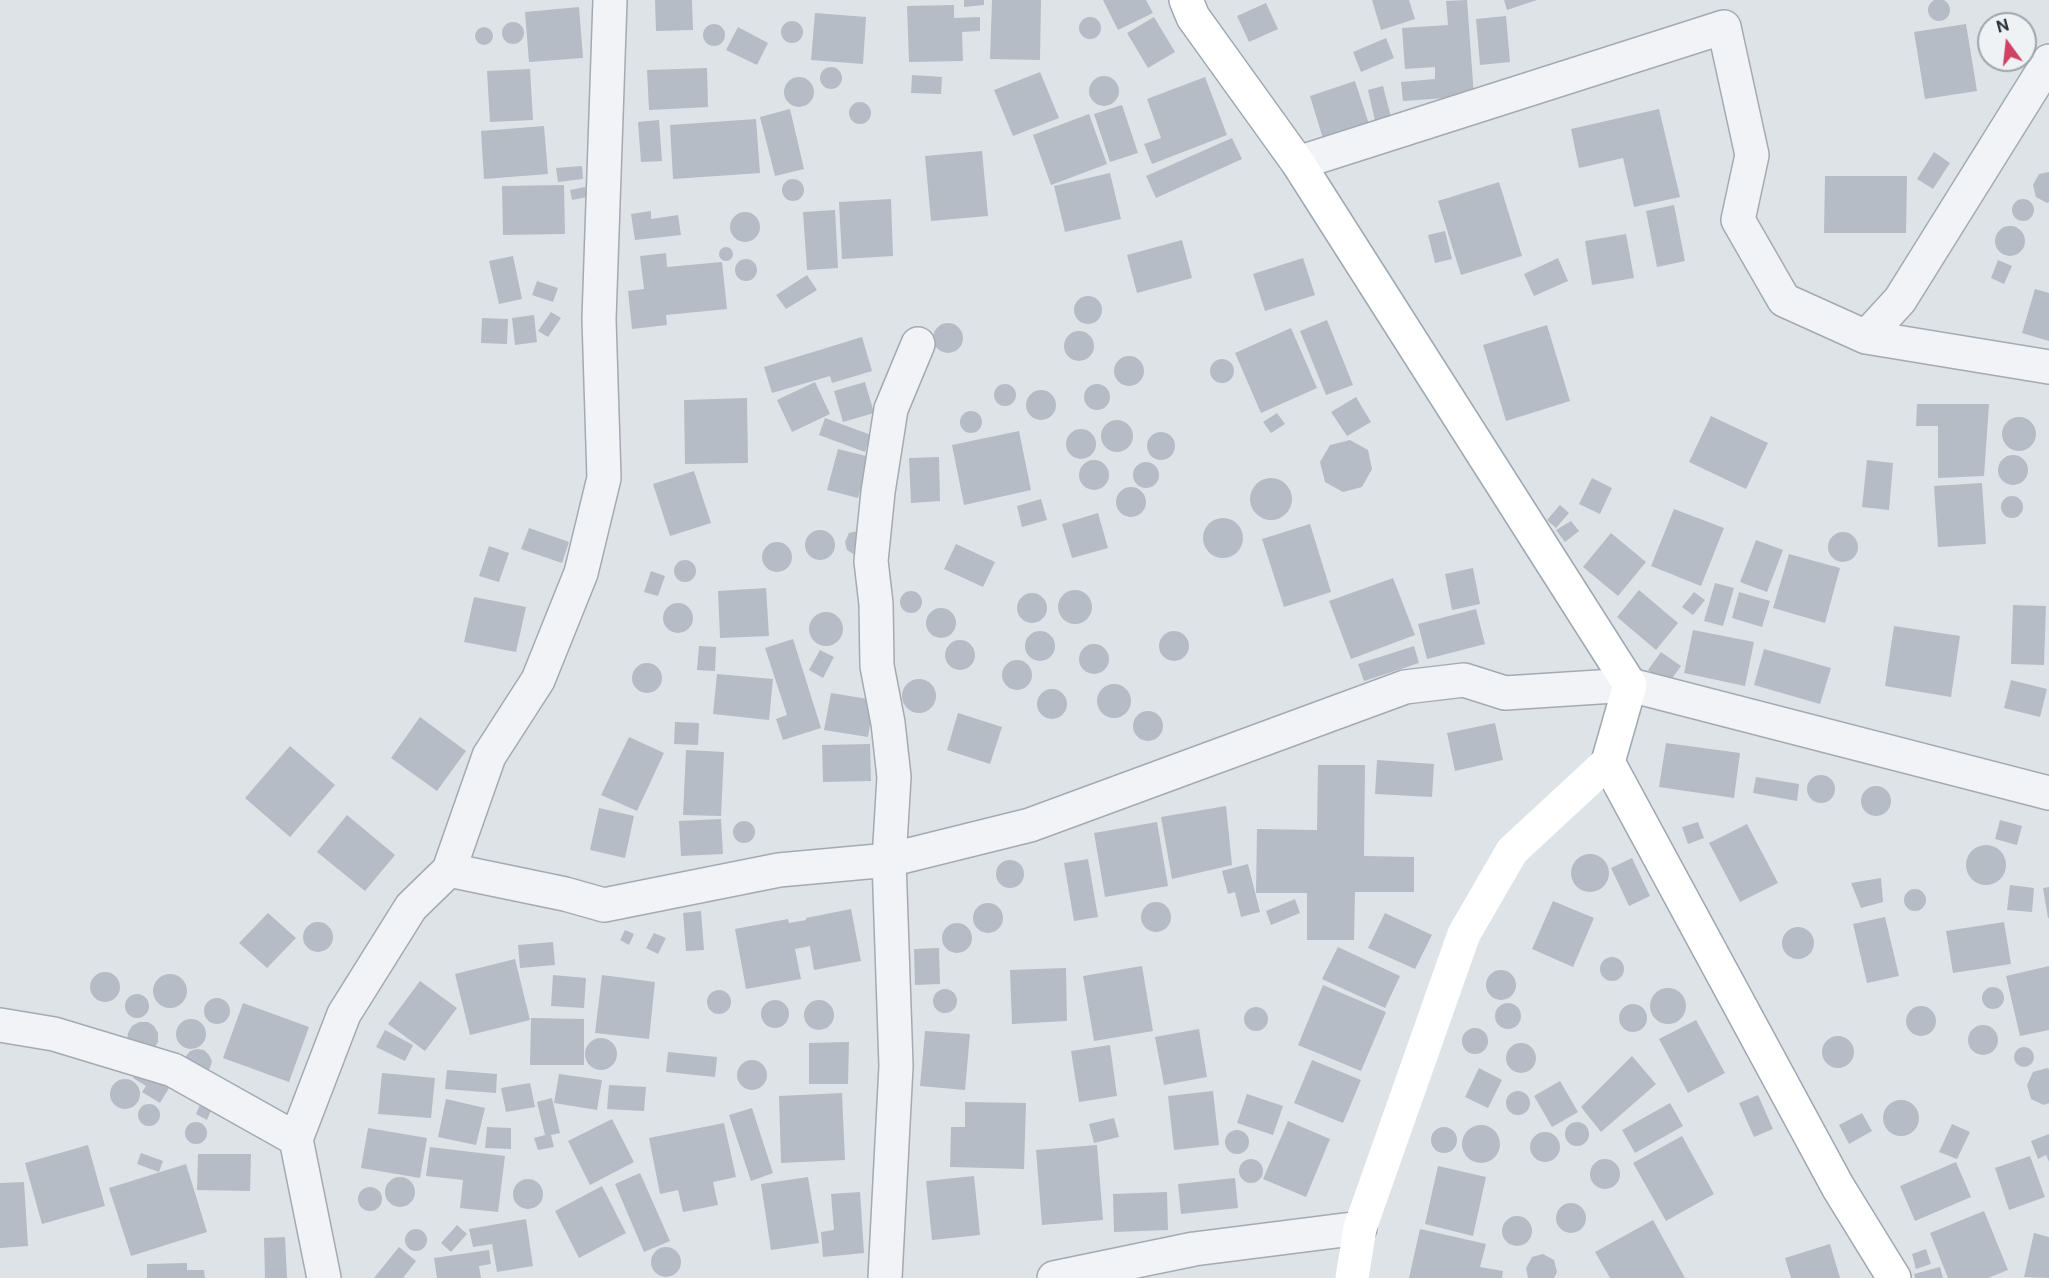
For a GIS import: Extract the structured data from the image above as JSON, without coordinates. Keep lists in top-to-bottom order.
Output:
{
  "north": "top"
}
